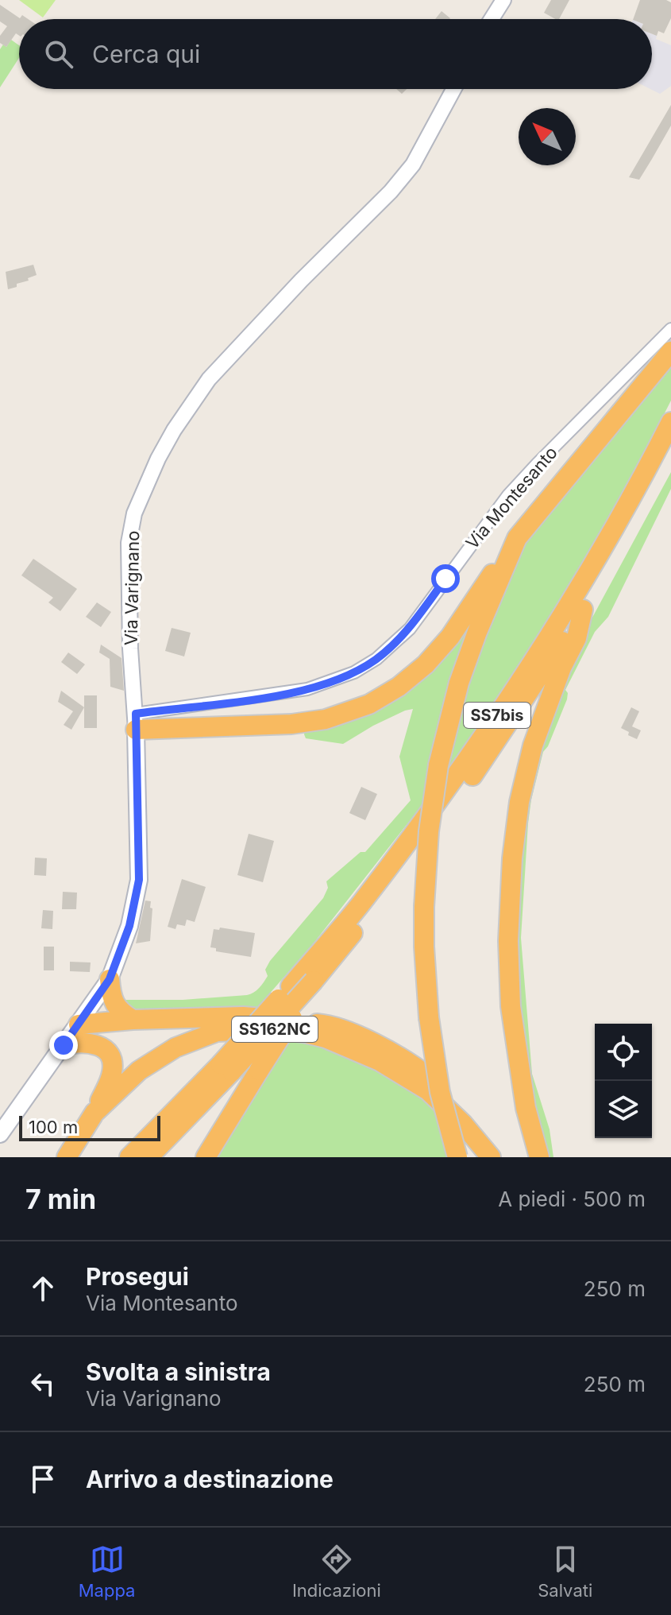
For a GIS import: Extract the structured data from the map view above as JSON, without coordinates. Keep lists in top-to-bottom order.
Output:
{
  "streets": {
    "highway": ["SS7bis", "SS162NC"],
    "main road": ["Via Varignano"],
    "street": ["Via Montesanto"]
  },
  "crossings": [
    ["Via Montesanto", "Via Varignano"]
  ],
  "scale_bar": "100 m",
  "north": "top left",
  "page": {
    "search": "Cerca qui",
    "scale": "100 m",
    "heading": ["7 min", "A piedi · 500 m"],
    "list": [
      ["Prosegui", "Via Montesanto", "250 m"],
      ["Svolta a sinistra", "Via Varignano", "250 m"],
      "Arrivo a destinazione"
    ],
    "nav": ["Mappa", "Indicazioni", "Salvati"]
  }
}
